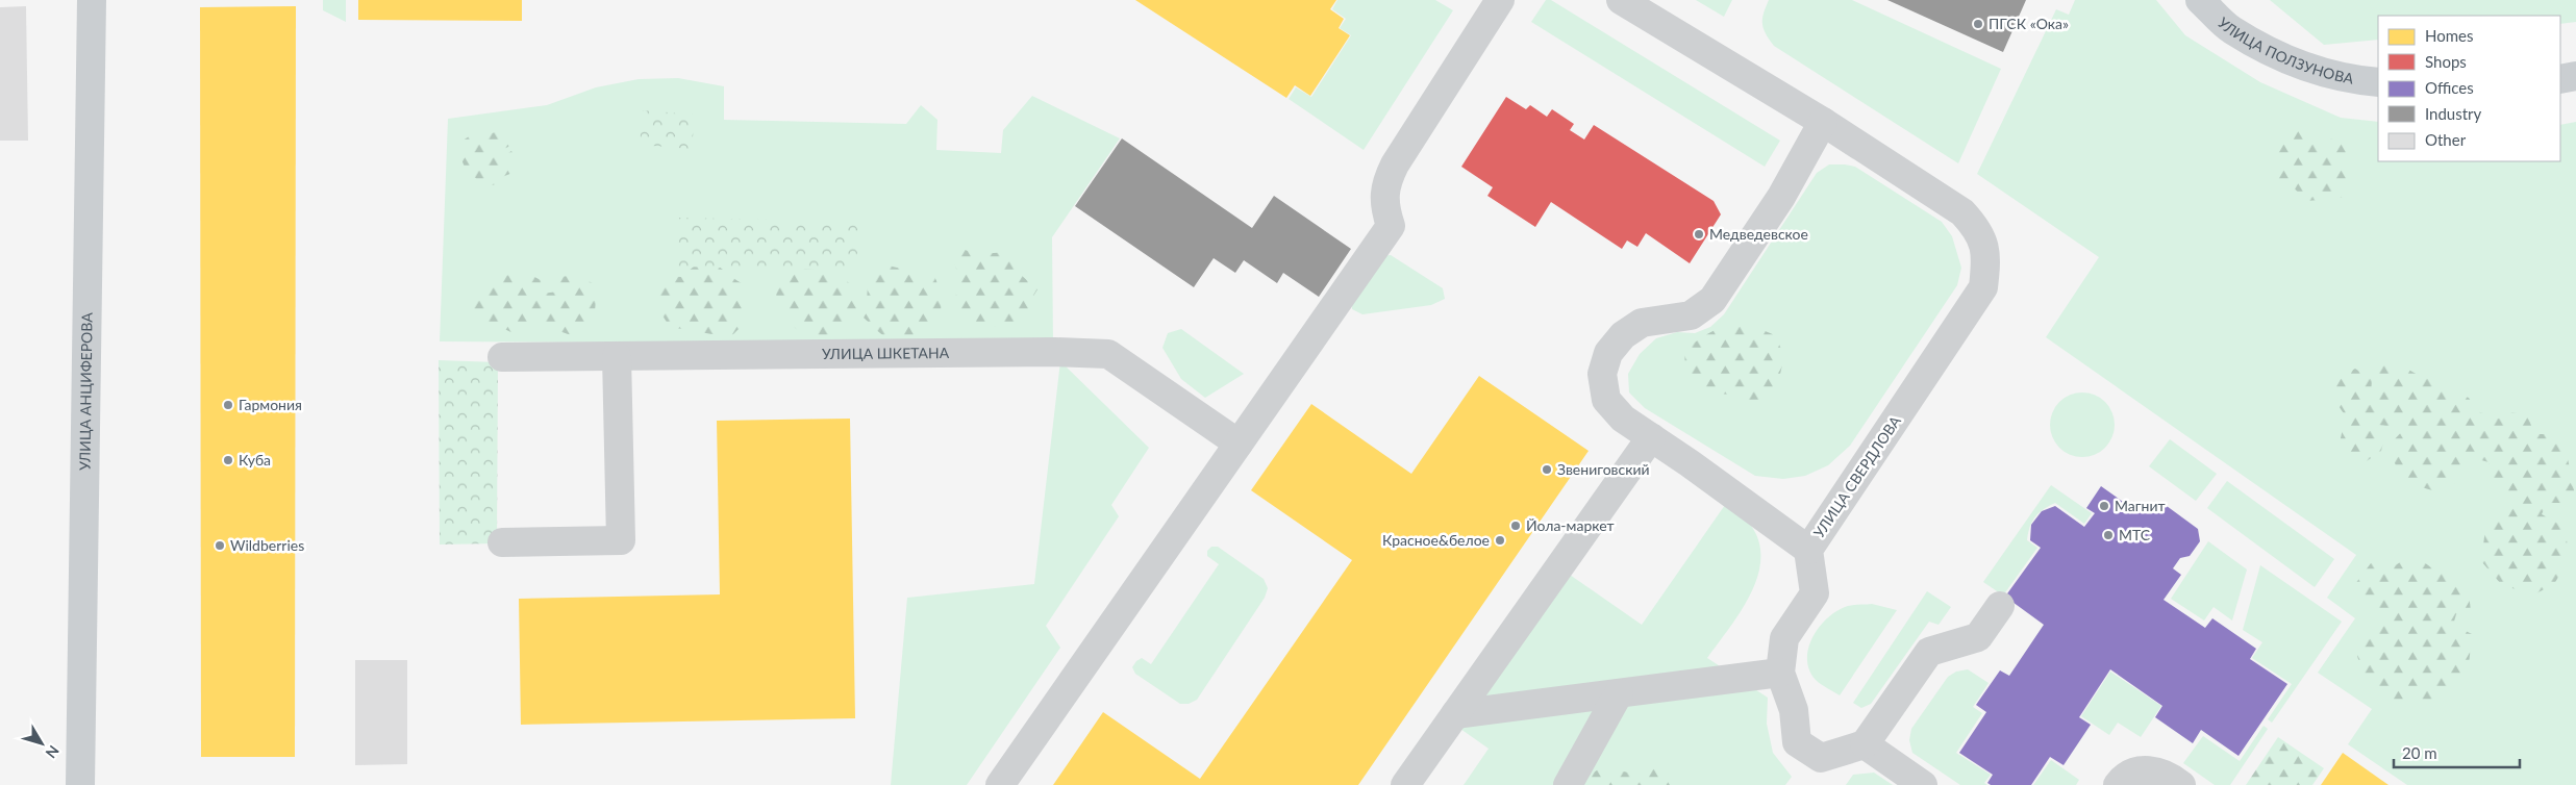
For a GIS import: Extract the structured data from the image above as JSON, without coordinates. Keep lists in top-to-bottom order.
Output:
{
  "streets": {
    "main road": ["УЛИЦА ПОЛЗУНОВА", "УЛИЦА АНЦИФЕРОВА"],
    "street": ["УЛИЦА ШКЕТАНА", "УЛИЦА СВЕРДЛОВА"]
  },
  "places": [
    "ПГСК «Ока»",
    "Медведевское",
    "Гармония",
    "Куба",
    "Звениговский",
    "Магнит",
    "Йола-маркет",
    "МТС",
    "Красное&белое",
    "Wildberries"
  ],
  "legend": [
    "Homes",
    "Shops",
    "Offices",
    "Industry",
    "Other"
  ],
  "scale_bar": "20 m",
  "north": "bottom right"
}
